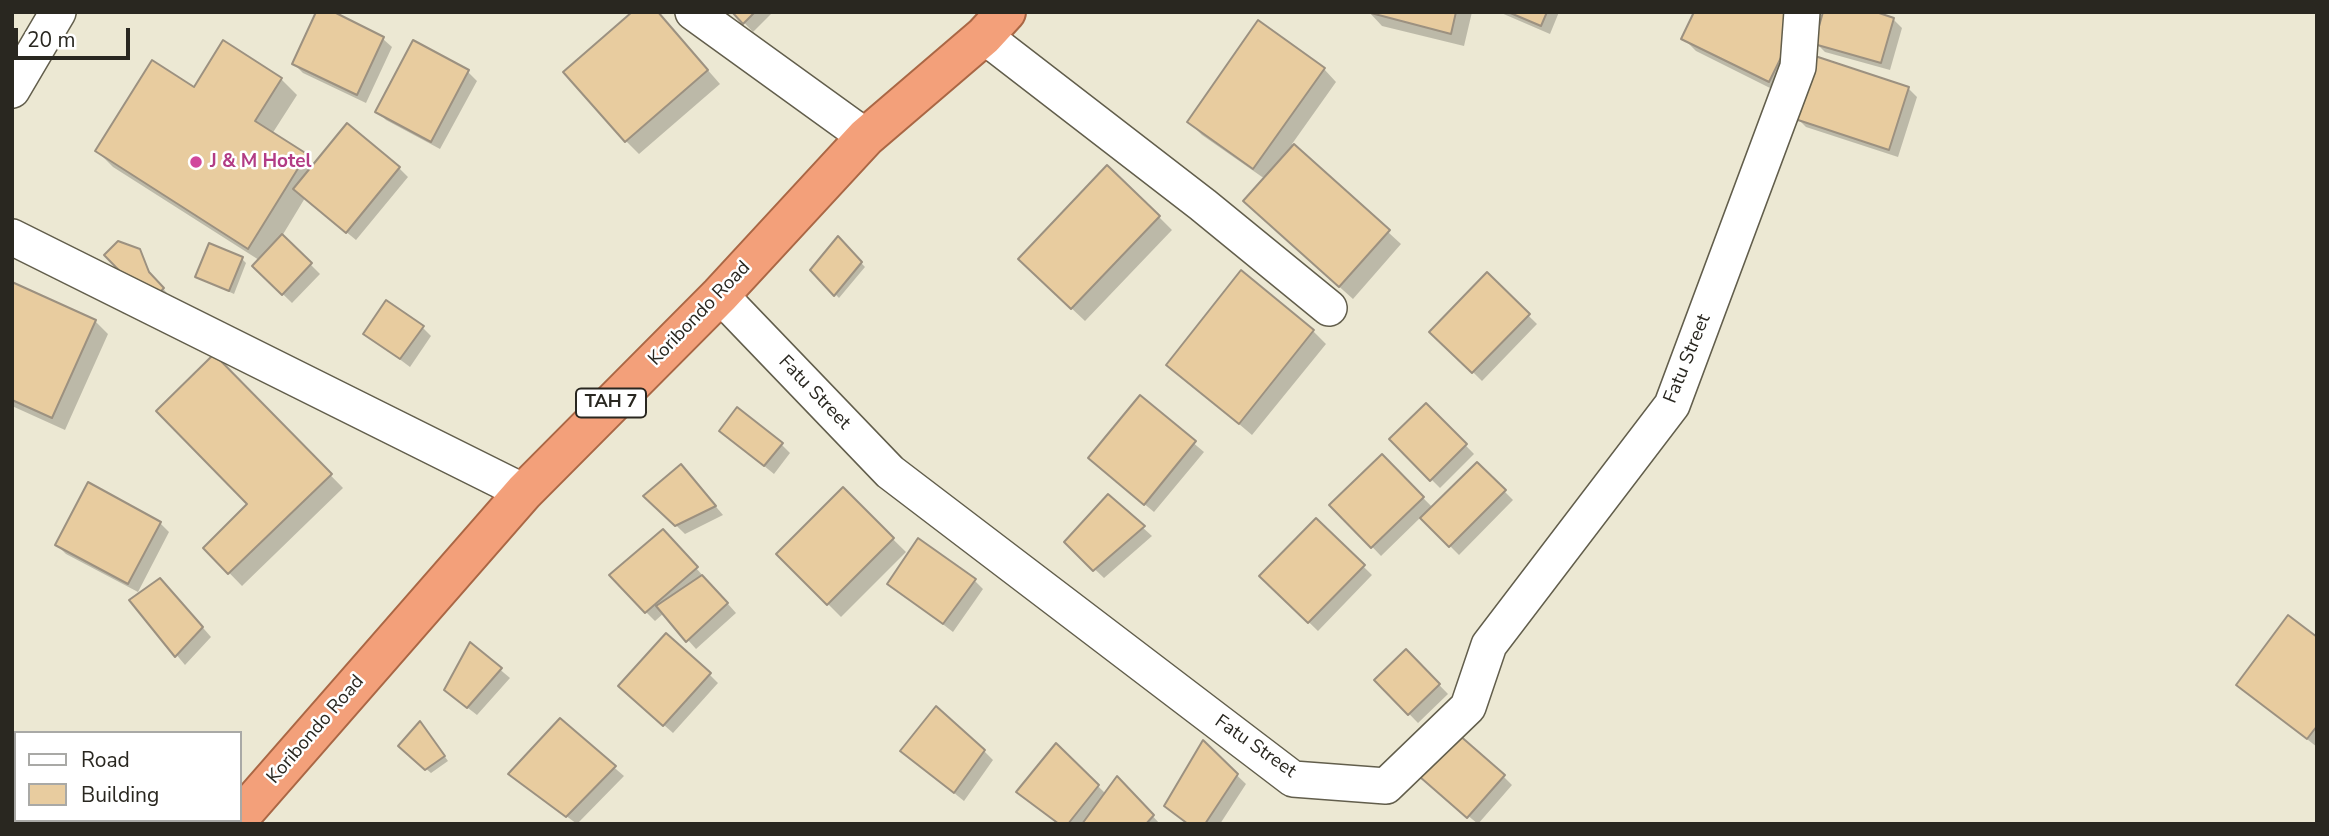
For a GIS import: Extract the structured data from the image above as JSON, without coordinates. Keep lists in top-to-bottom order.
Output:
{
  "streets": {
    "highway": ["Koribondo Road", "TAH 7"],
    "street": ["Fatu Street"]
  },
  "crossings": [
    ["Koribondo Road", "Fatu Street"]
  ],
  "places": ["J & M Hotel"],
  "legend": ["Road", "Building"],
  "scale_bar": "20 m"
}
